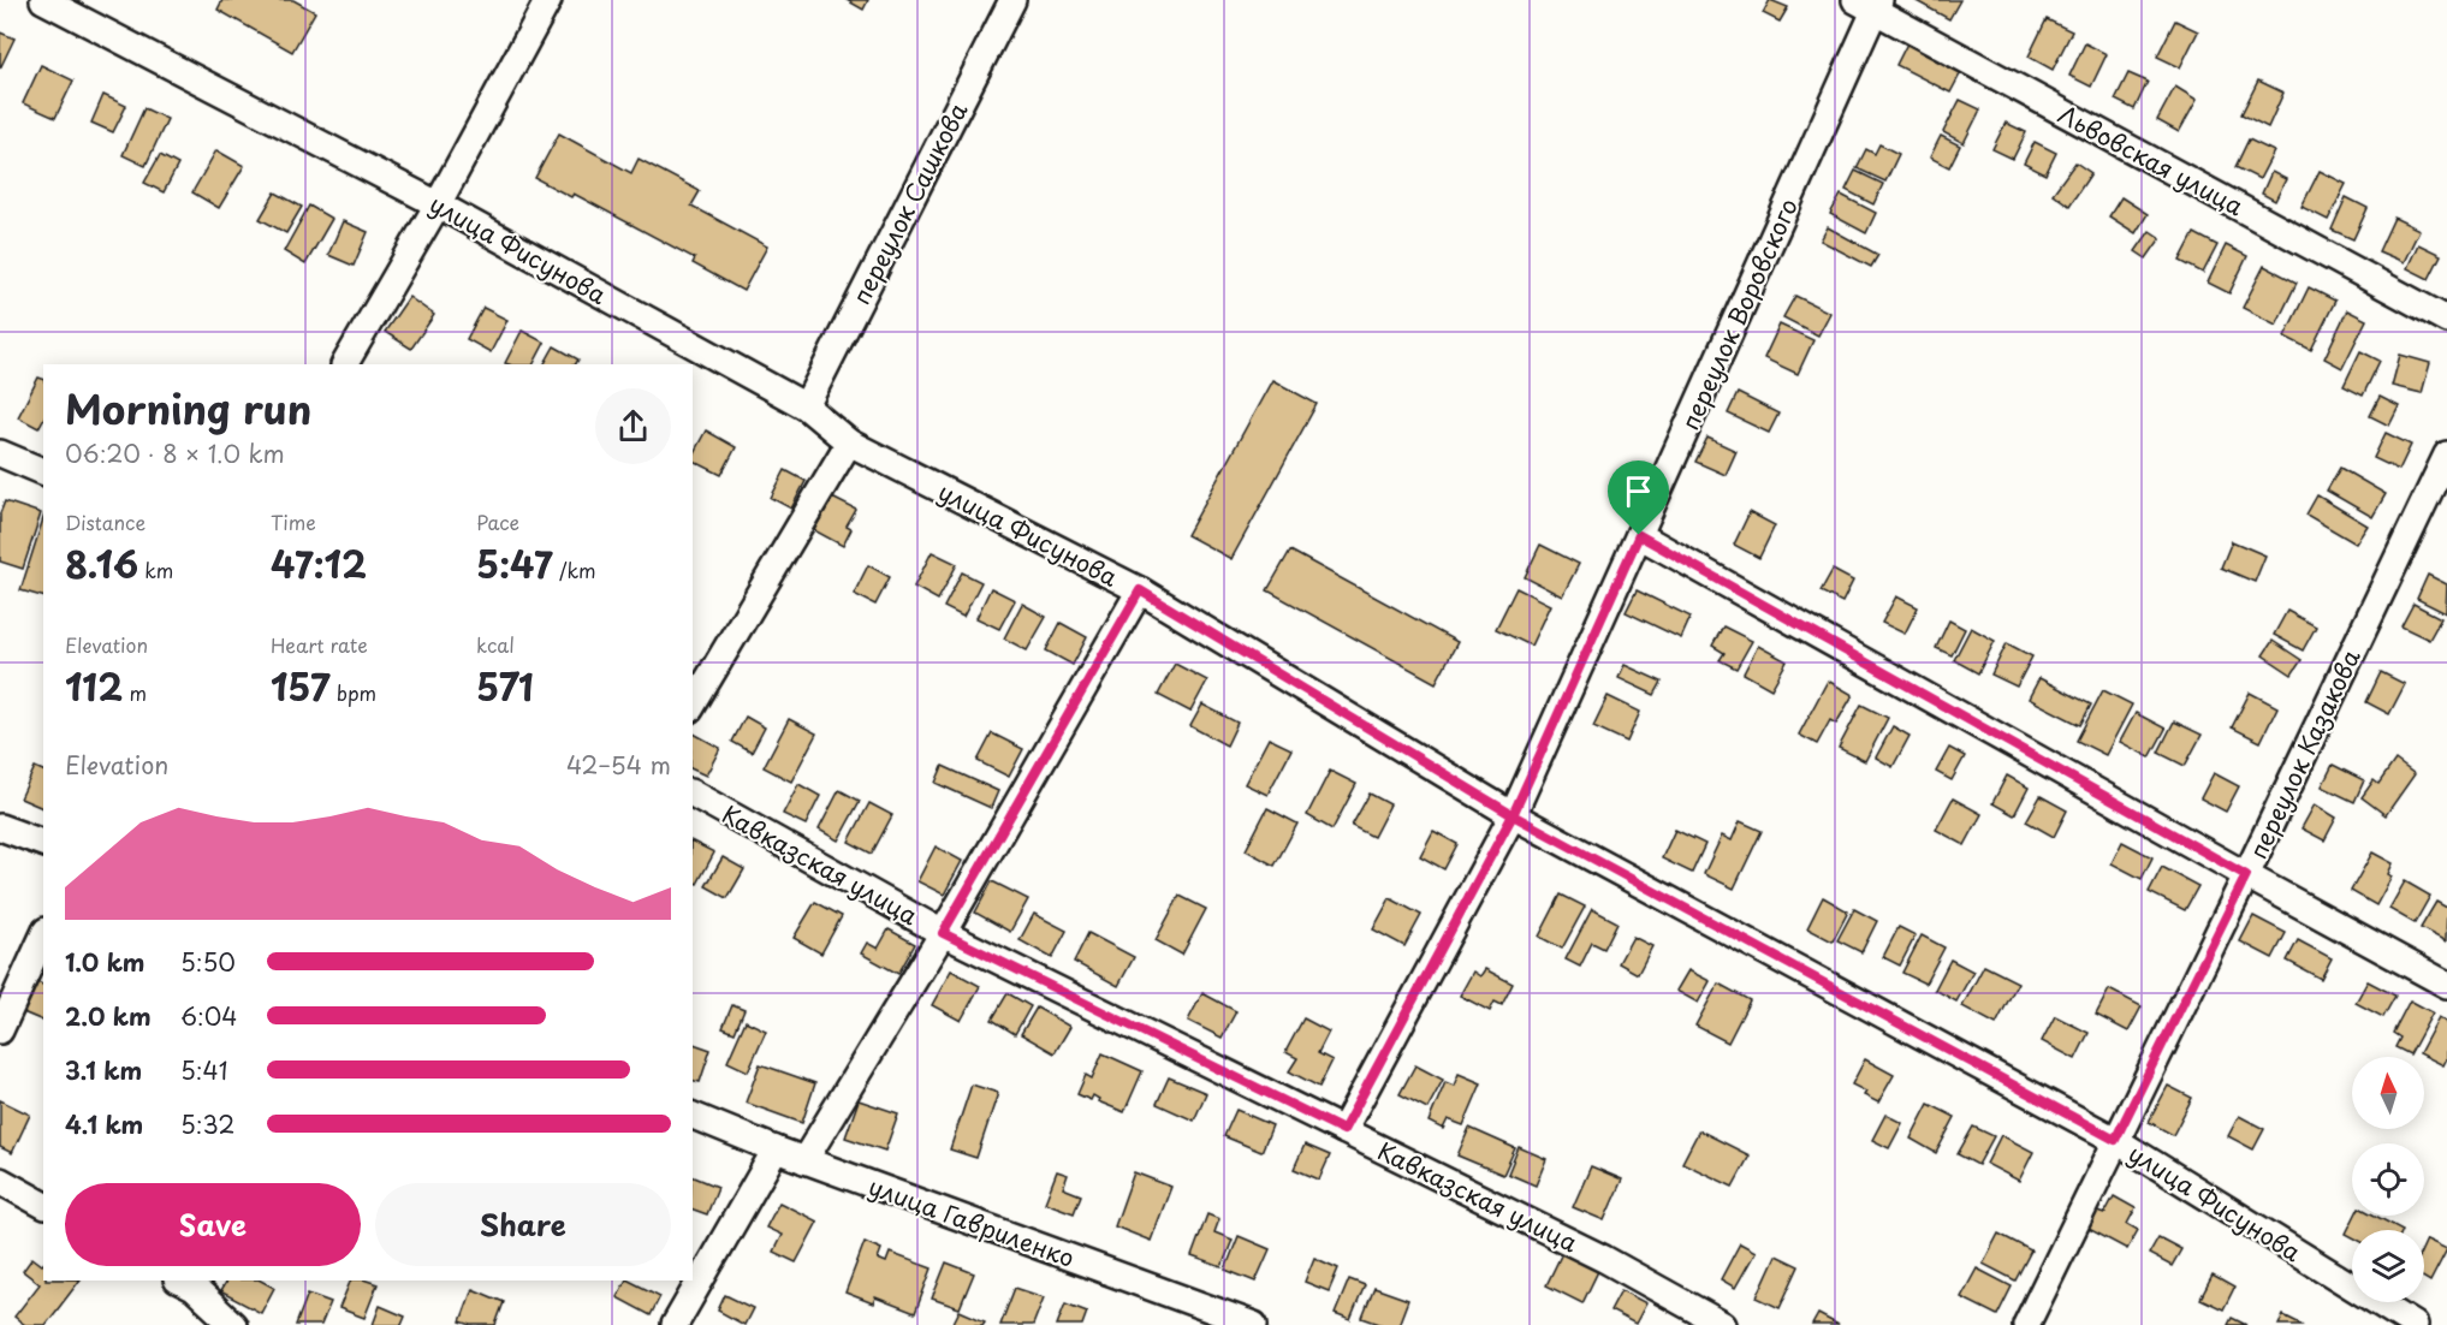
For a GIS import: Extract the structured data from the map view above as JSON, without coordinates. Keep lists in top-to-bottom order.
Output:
{
  "streets": {
    "street": [
      "Львовская улица",
      "переулок Сашкова",
      "улица Фисунова",
      "переулок Воровского",
      "переулок Казакова",
      "Кавказская улица",
      "улица Гавриленко"
    ]
  },
  "crossings": [
    ["Львовская улица", "переулок Воровского"],
    ["переулок Сашкова", "улица Фисунова"],
    ["улица Фисунова", "переулок Воровского"],
    ["улица Фисунова", "переулок Казакова"],
    ["переулок Воровского", "Кавказская улица"]
  ],
  "north": "top",
  "page": {
    "heading": ["Morning run", "06:20 · 8 × 1.0 km"],
    "stats": [
      ["Distance", "8.16 km"],
      ["Time", "47:12"],
      ["Pace", "5:47 /km"],
      ["Elevation", "112 m"],
      ["Heart rate", "157 bpm"],
      ["kcal", "571"]
    ],
    "chart": ["Elevation", "42–54 m"],
    "list": [
      {
        "name": "1.0 km",
        "note": "5:50"
      },
      {
        "name": "2.0 km",
        "note": "6:04"
      },
      {
        "name": "3.1 km",
        "note": "5:41"
      },
      {
        "name": "4.1 km",
        "note": "5:32"
      }
    ],
    "buttons": ["Save", "Share"]
  }
}
